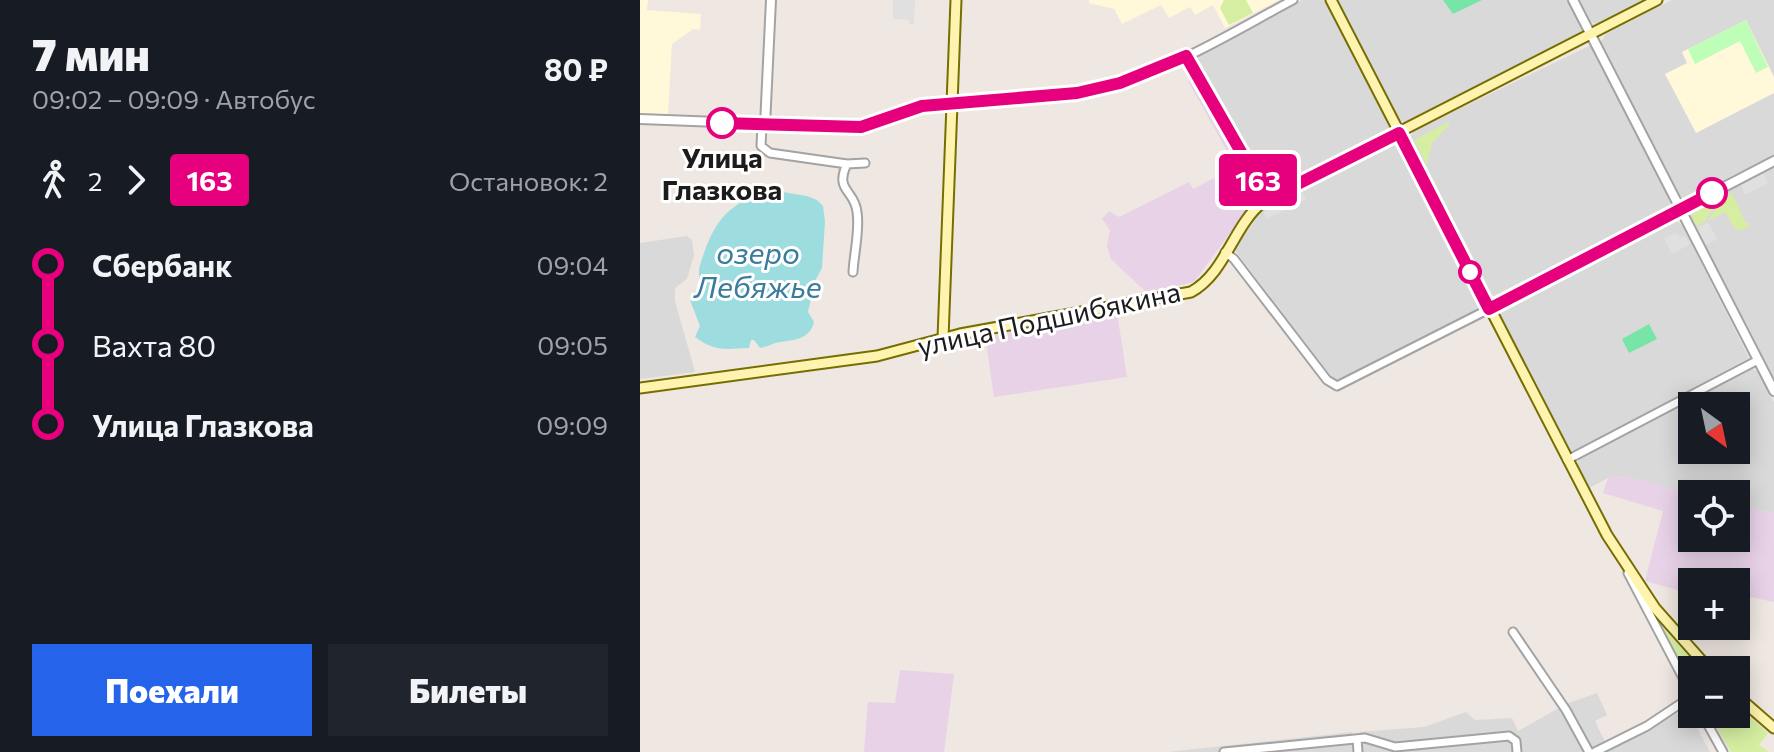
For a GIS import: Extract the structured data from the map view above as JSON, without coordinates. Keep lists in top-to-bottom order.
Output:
{
  "streets": {
    "main road": ["улица Подшибякина"]
  },
  "water": ["озеро Лебяжье"],
  "places": ["Улица Глазкова"],
  "lines": ["bus line 163"],
  "north": "bottom right",
  "page": {
    "heading": ["7 мин", "09:02 – 09:09 · Автобус", "80 ₽"],
    "on_map": "163",
    "legs": ["2", "163", "Остановок: 2"],
    "list": [
      {
        "name": "Сбербанк",
        "value": "09:04"
      },
      {
        "name": "Вахта 80",
        "value": "09:05"
      },
      {
        "name": "Улица Глазкова",
        "value": "09:09"
      }
    ],
    "map_buttons": ["+", "−"],
    "buttons": ["Поехали", "Билеты"]
  }
}
